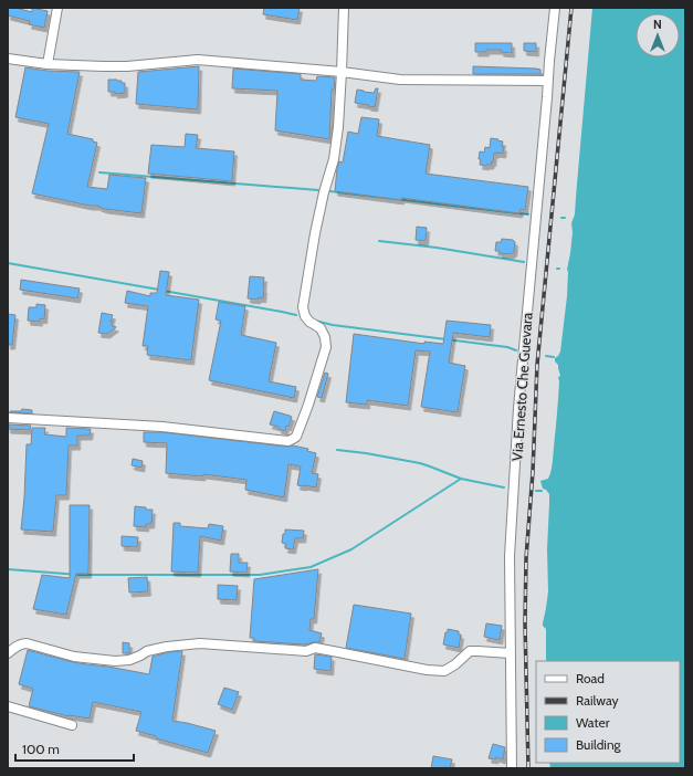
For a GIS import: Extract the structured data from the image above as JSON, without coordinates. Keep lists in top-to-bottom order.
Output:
{
  "streets": {
    "street": ["Via Ernesto Che Guevara"]
  },
  "legend": [
    "Road",
    "Railway",
    "Water",
    "Building"
  ],
  "scale_bar": "100 m",
  "north": "top"
}
